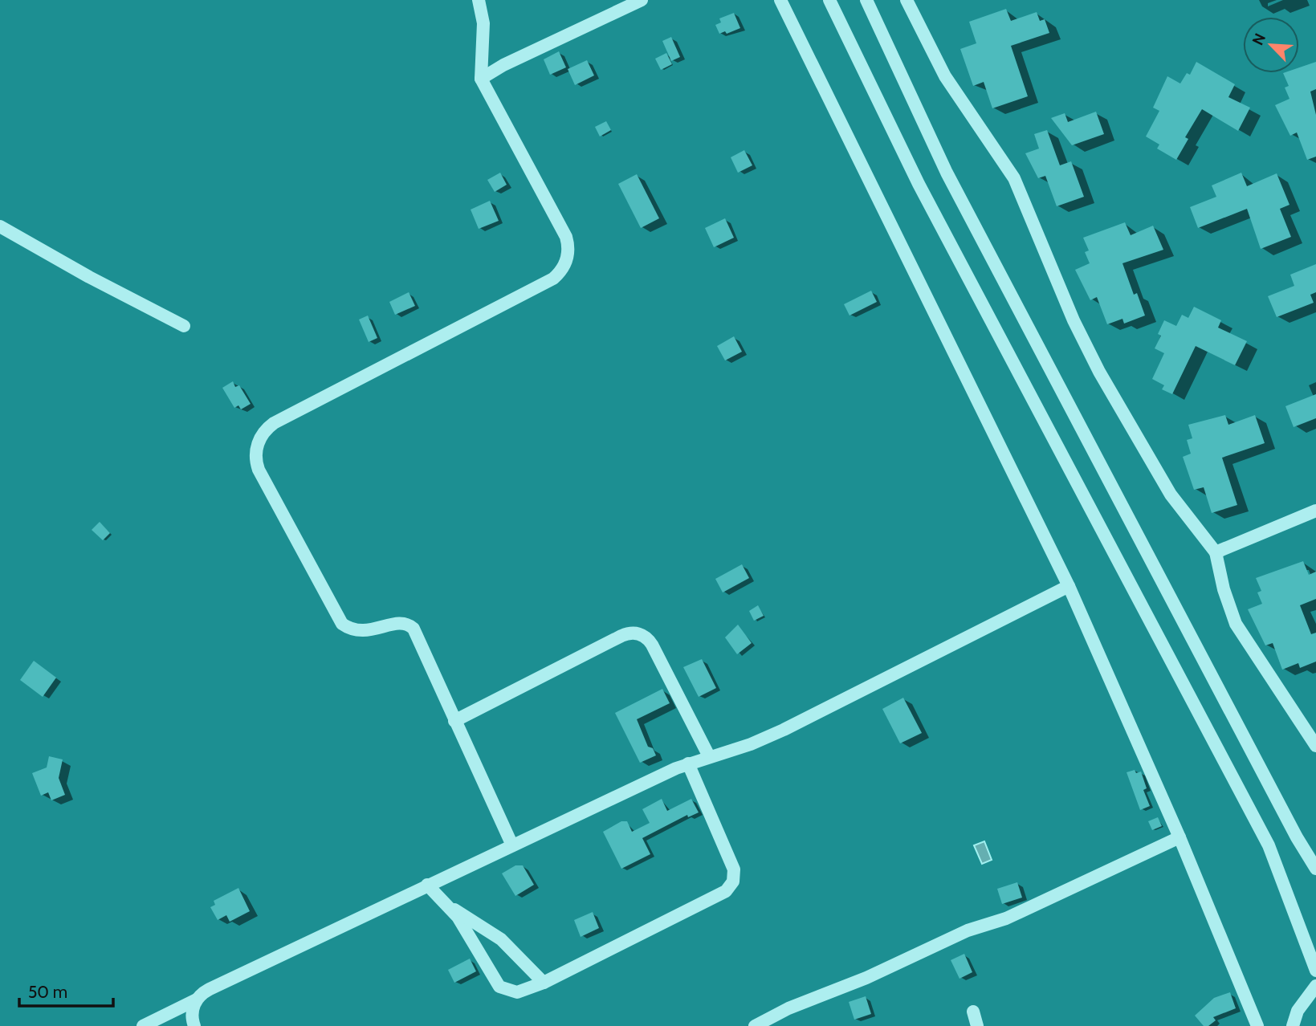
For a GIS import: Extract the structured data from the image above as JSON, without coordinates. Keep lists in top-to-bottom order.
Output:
{
  "scale_bar": "50 m",
  "north": "top left"
}
